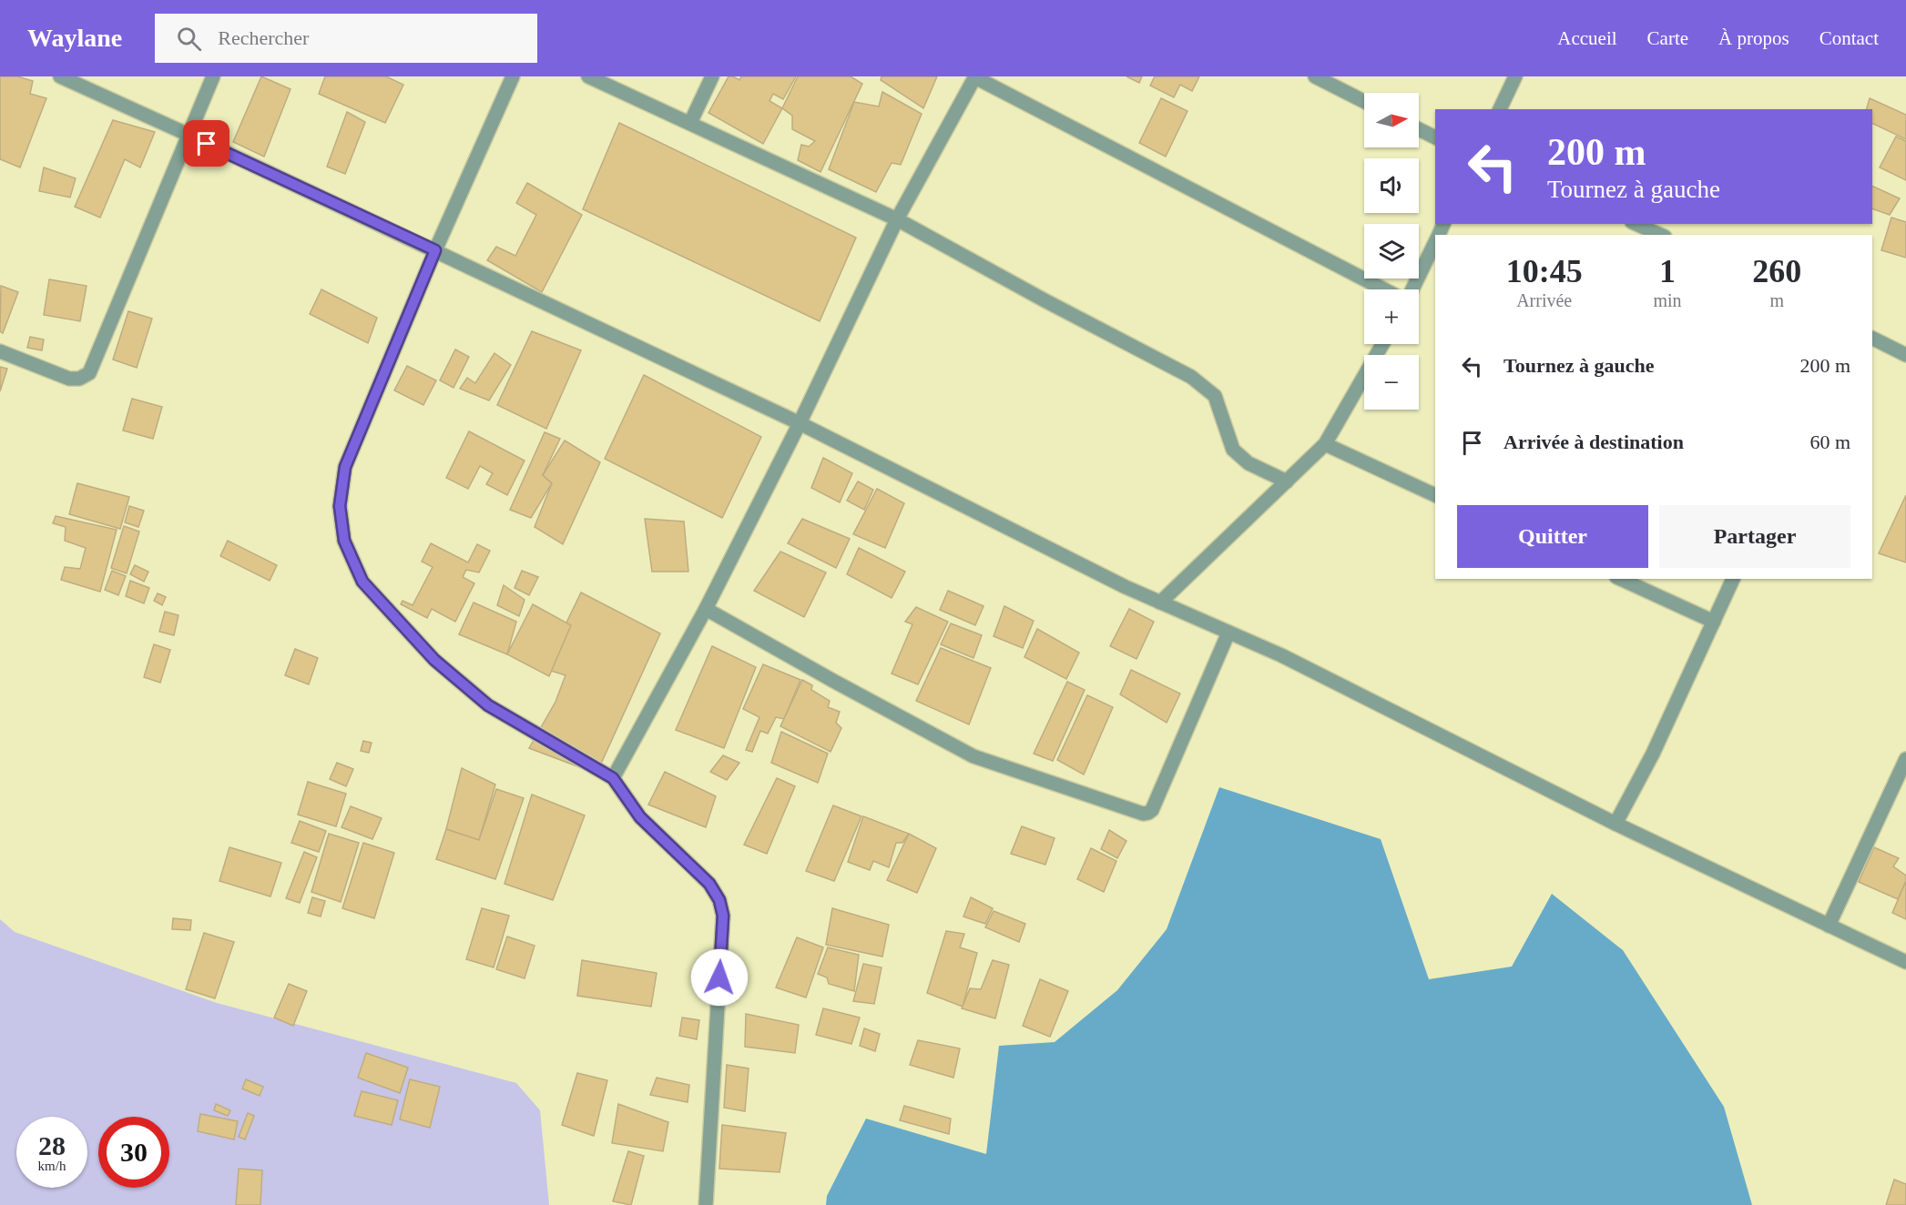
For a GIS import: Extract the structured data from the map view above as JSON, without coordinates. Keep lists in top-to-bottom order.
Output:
{
  "north": "right",
  "page": {
    "header": "Waylane",
    "search": "Rechercher",
    "nav": [
      "Accueil",
      "Carte",
      "À propos",
      "Contact"
    ],
    "map_buttons": ["+", "−"],
    "turn": ["200 m", "Tournez à gauche"],
    "eta": [
      "10:45",
      "Arrivée",
      "1",
      "min",
      "260",
      "m"
    ],
    "list": [
      {
        "name": "Tournez à gauche",
        "value": "200 m"
      },
      {
        "name": "Arrivée à destination",
        "value": "60 m"
      }
    ],
    "buttons": ["Quitter", "Partager"],
    "speed": "28 km/h",
    "limit": "30"
  }
}
